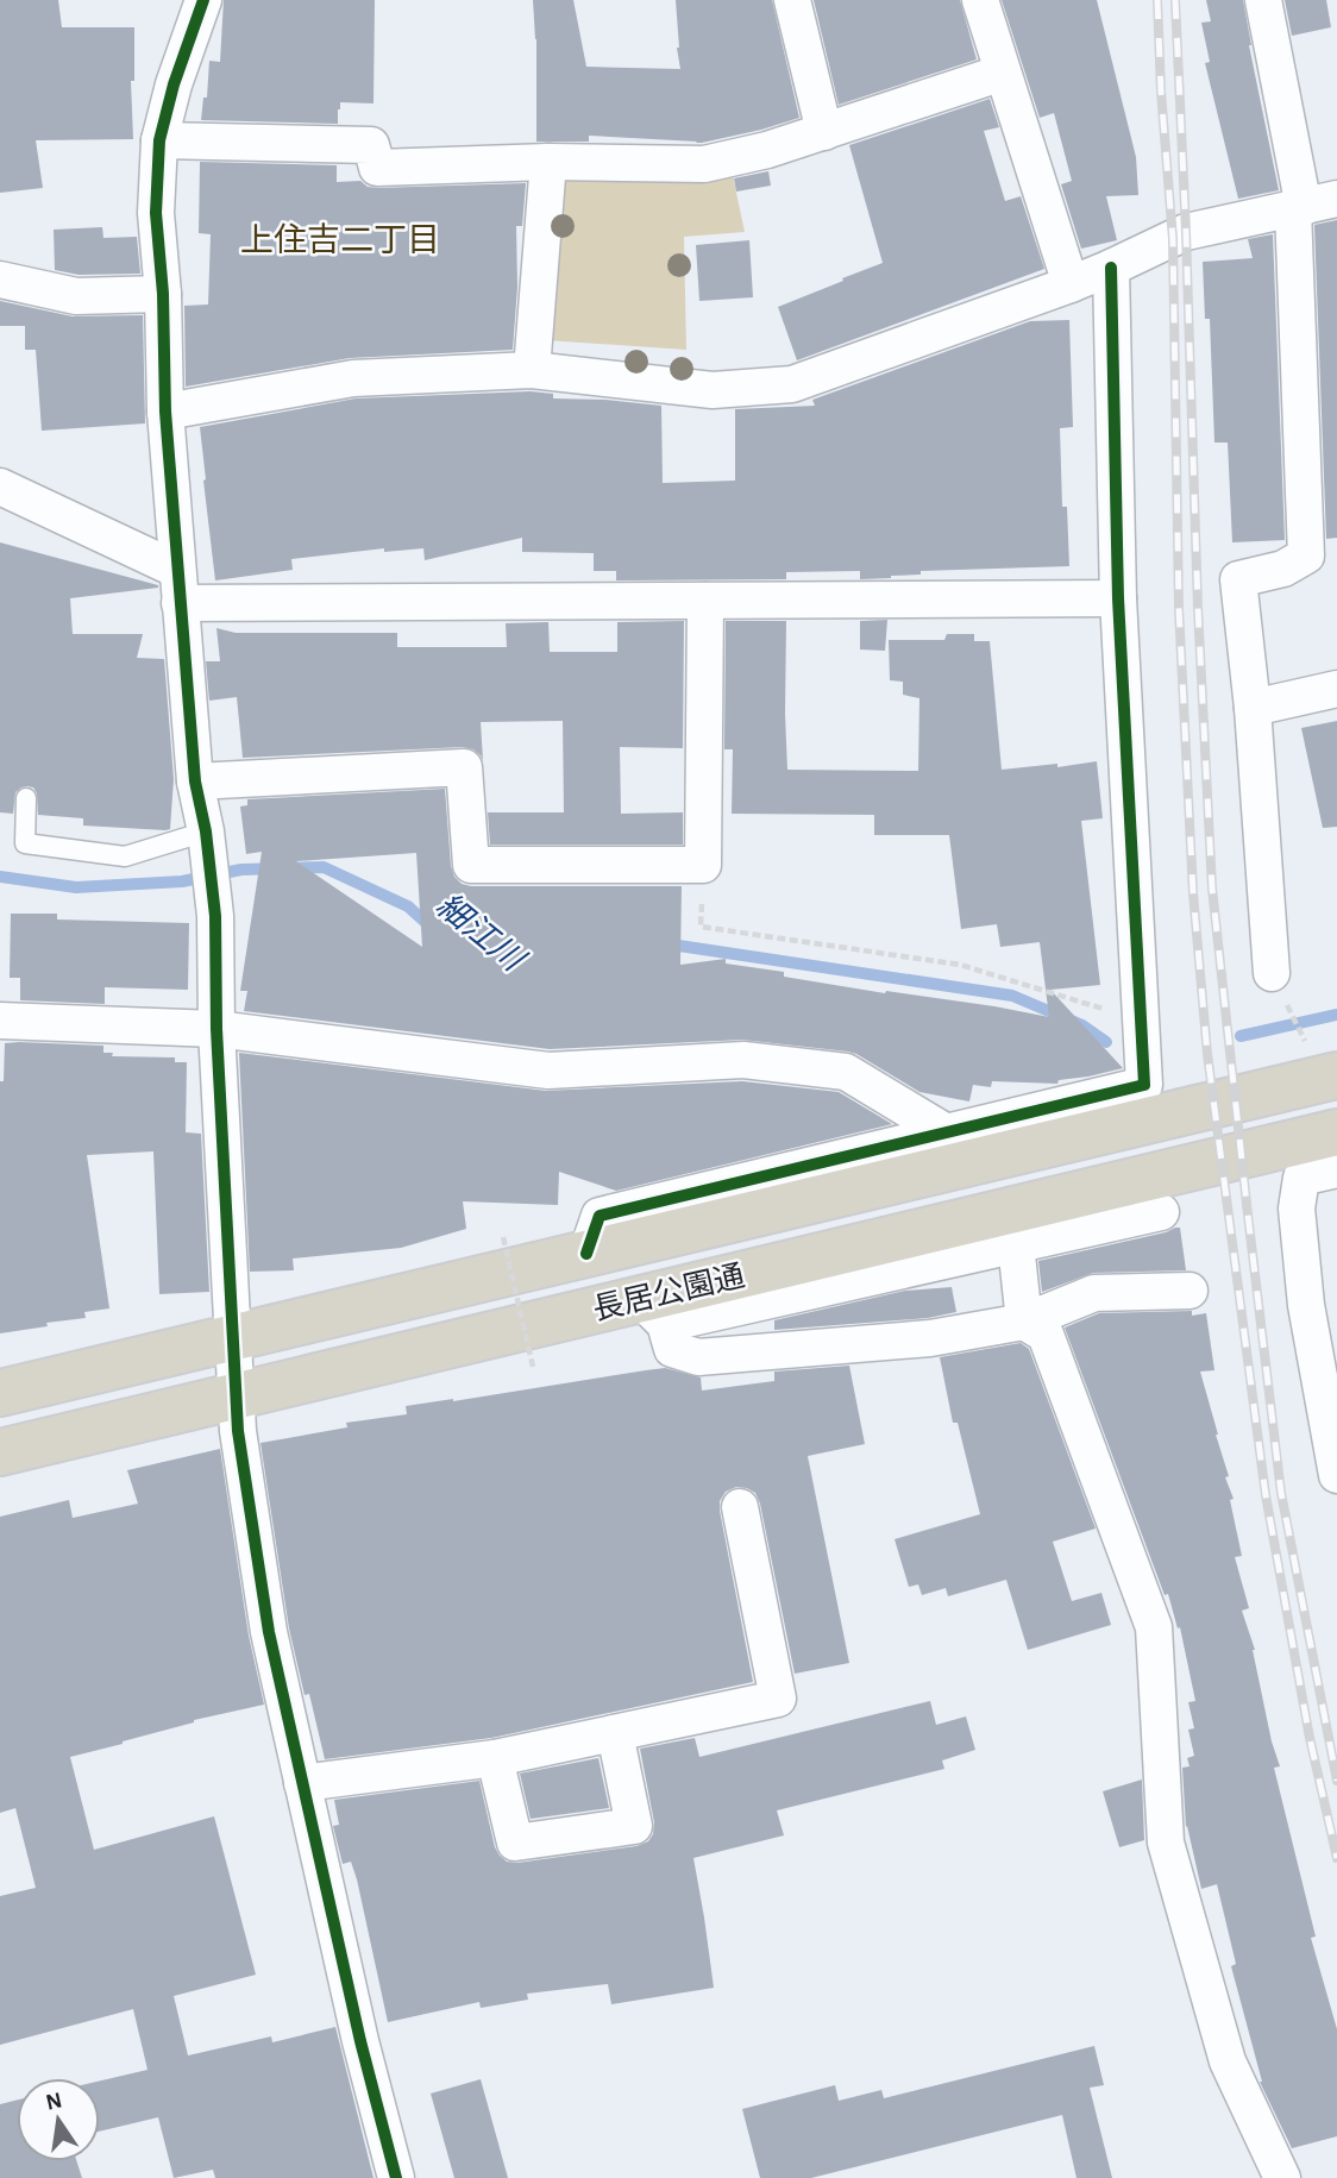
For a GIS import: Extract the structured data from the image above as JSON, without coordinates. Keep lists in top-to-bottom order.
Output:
{
  "streets": {
    "highway": ["長居公園通"]
  },
  "districts": ["上住吉二丁目"],
  "water": ["細江川"],
  "north": "top"
}
